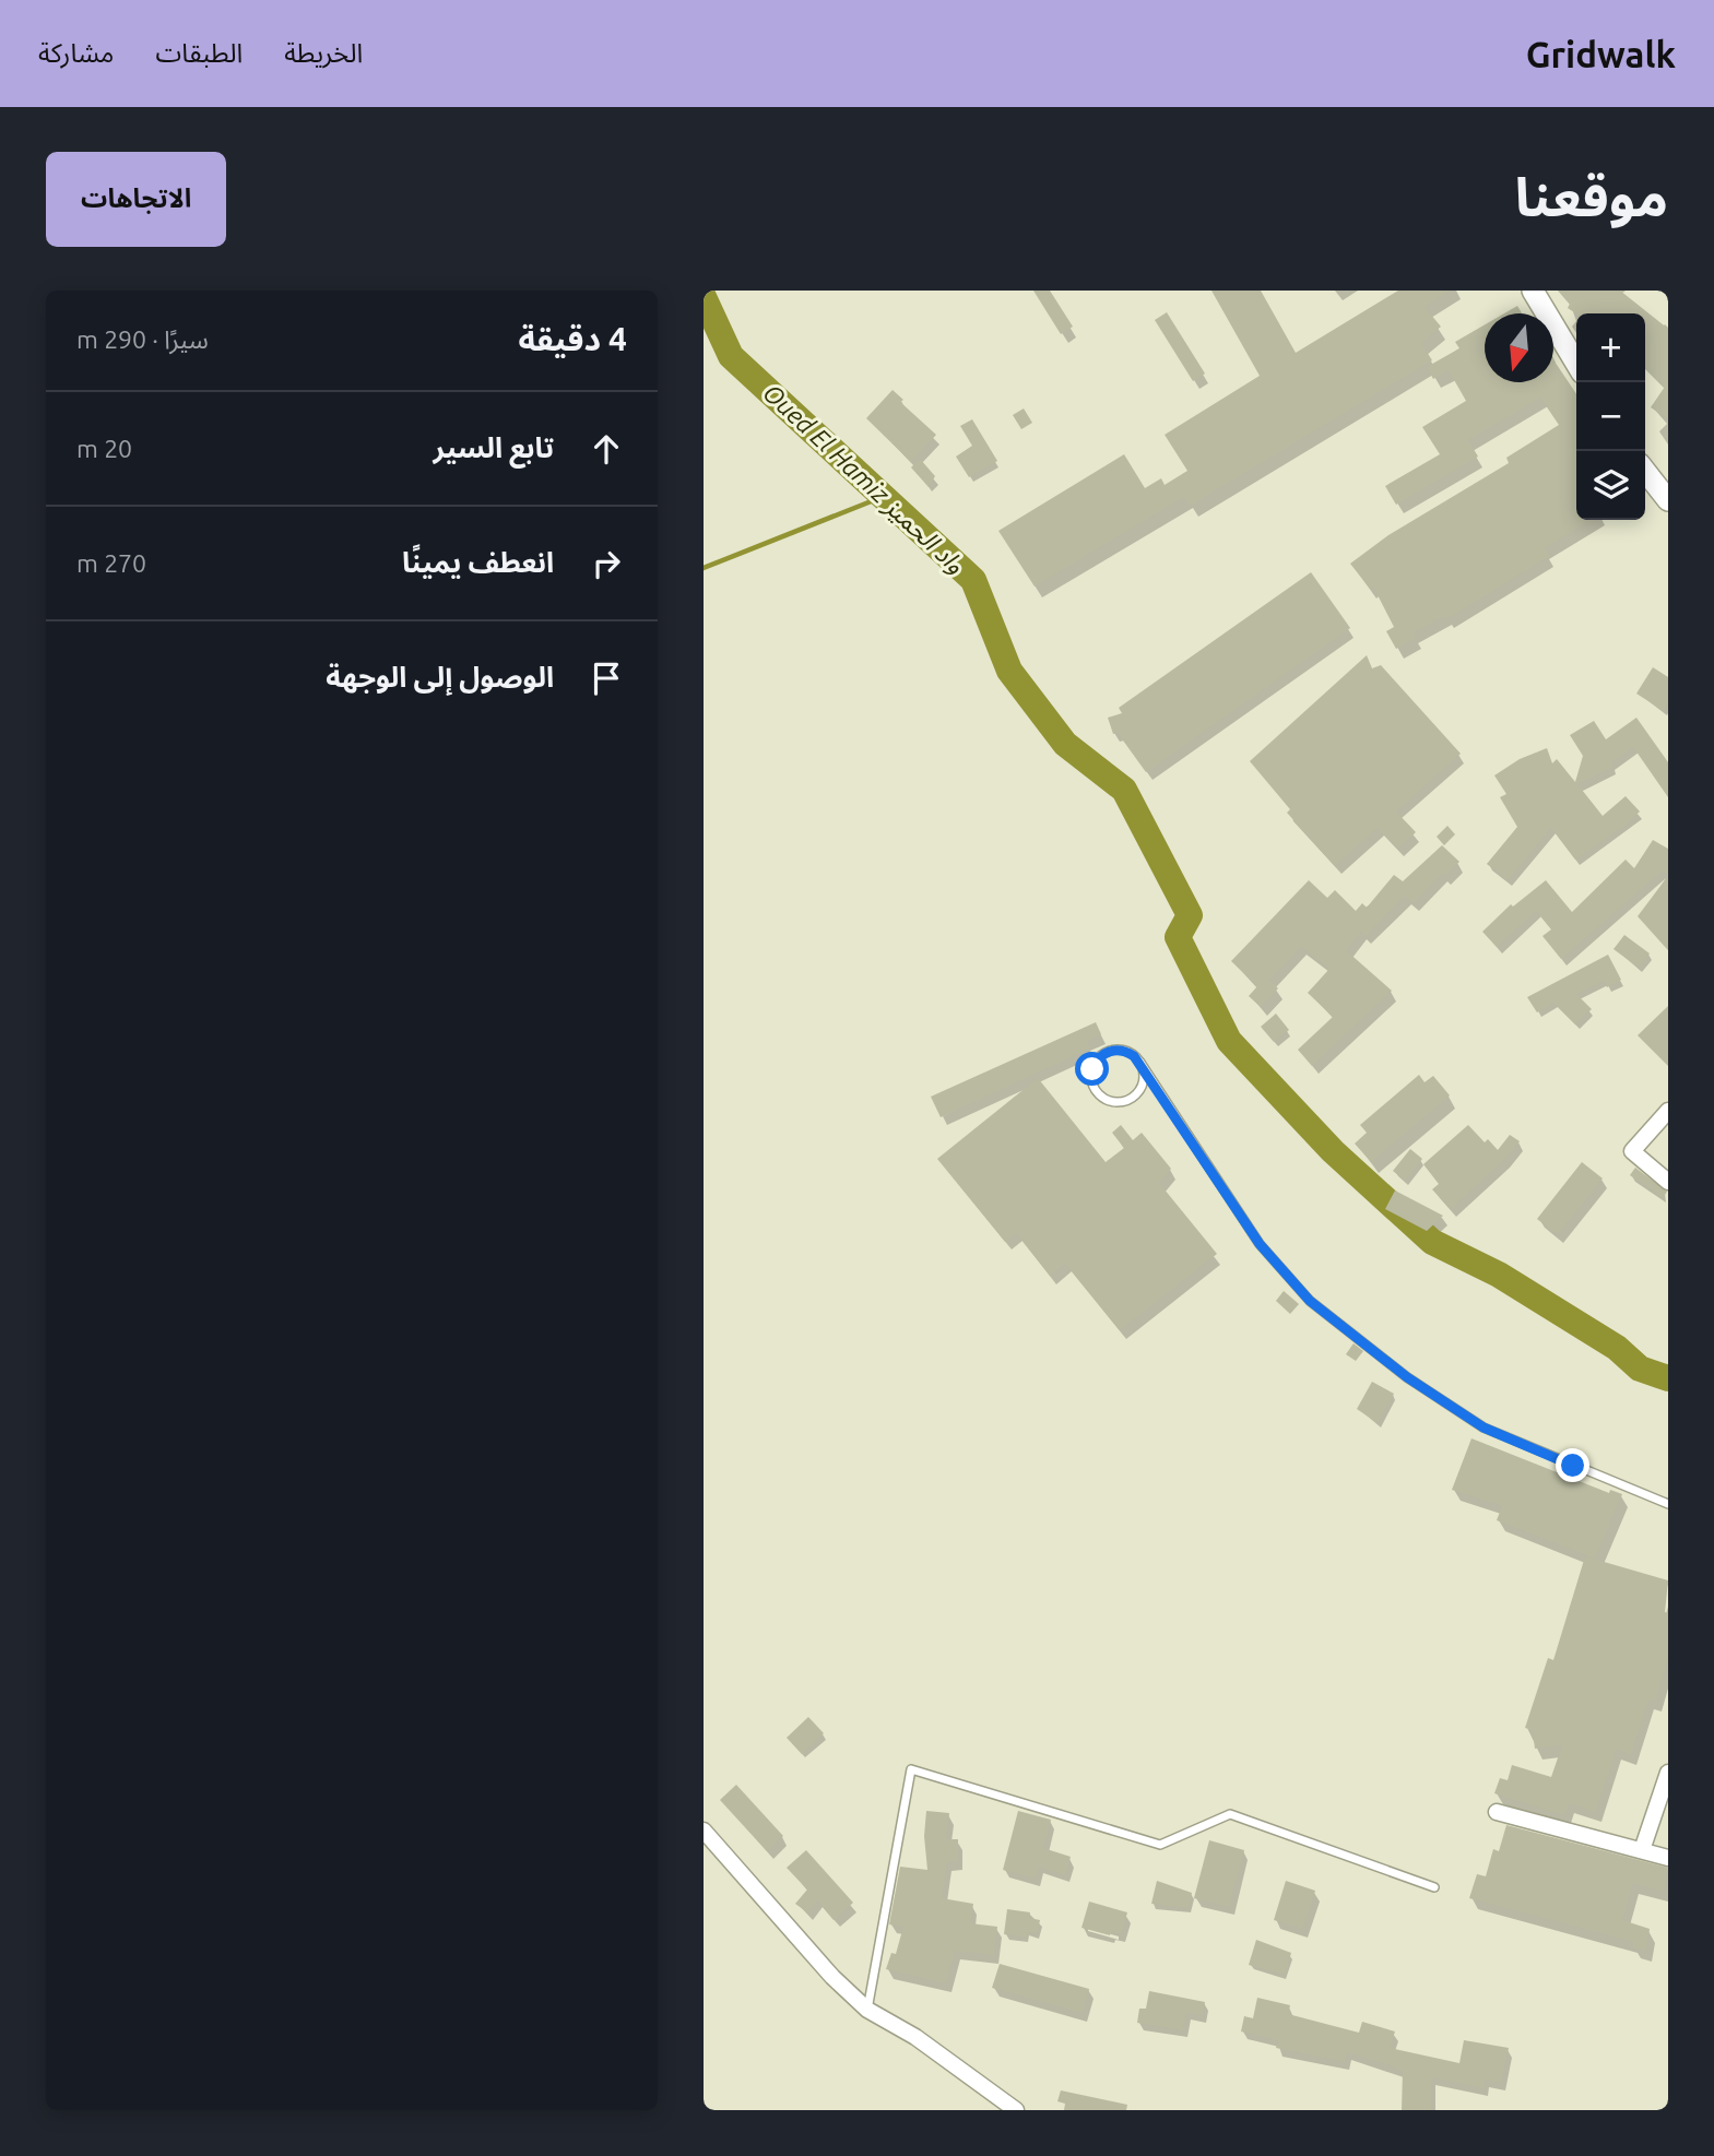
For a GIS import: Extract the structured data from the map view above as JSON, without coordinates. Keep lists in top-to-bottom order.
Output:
{
  "water": ["Oued El Hamiz واد الحميز"],
  "north": "bottom",
  "page": {
    "header": "Gridwalk",
    "nav": ["الخريطة", "الطبقات", "مشاركة"],
    "title": "موقعنا",
    "buttons": "الاتجاهات",
    "heading": ["4 دقيقة", "سيرًا · 290 m"],
    "map_buttons": ["+", "−"],
    "list": [
      ["تابع السير", "20 m"],
      ["انعطف يمينًا", "270 m"],
      "الوصول إلى الوجهة"
    ]
  }
}
